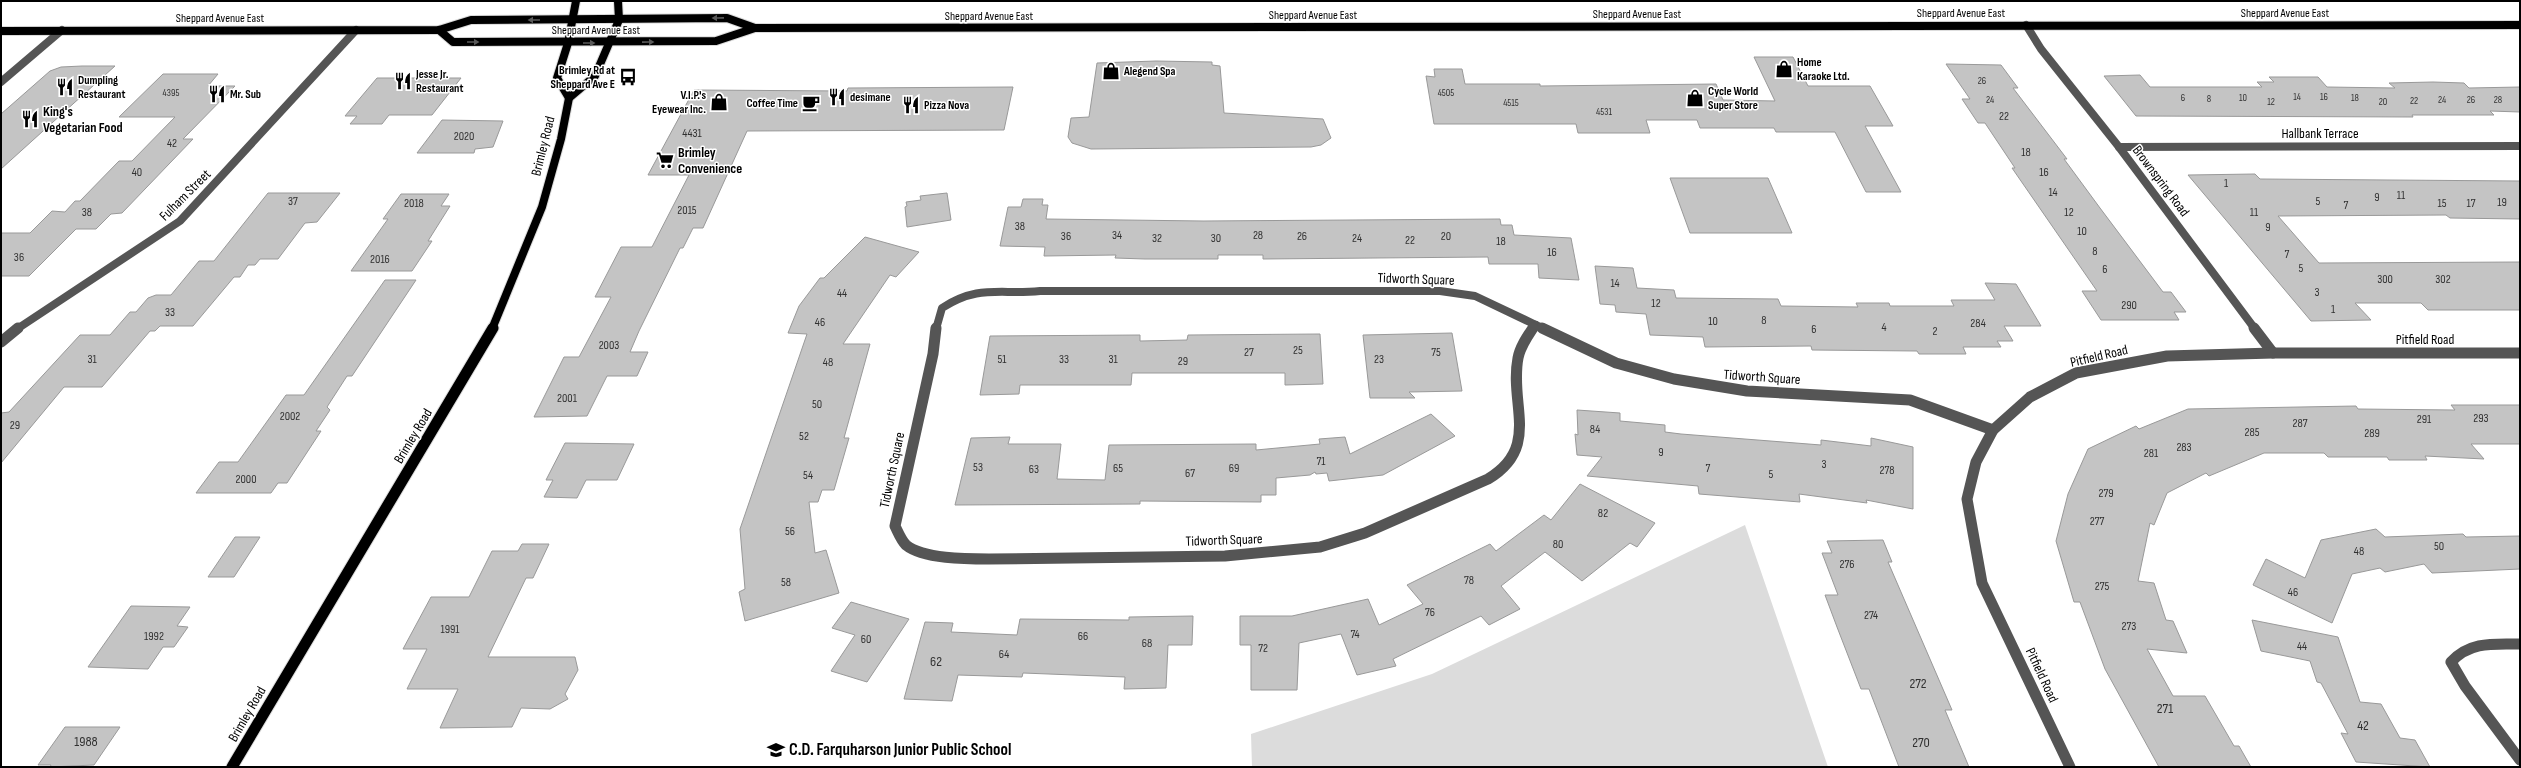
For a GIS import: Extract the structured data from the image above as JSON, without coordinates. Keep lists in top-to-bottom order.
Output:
{
  "streets": {
    "main road": ["Sheppard Avenue East", "Brimley Road"],
    "street": [
      "Hallbank Terrace",
      "Brownspring Road",
      "Fulham Street",
      "Tidworth Square",
      "Pitfield Road"
    ]
  },
  "crossings": [
    ["Sheppard Avenue East", "Brownspring Road"],
    ["Sheppard Avenue East", "Fulham Street"],
    ["Hallbank Terrace", "Brownspring Road"],
    ["Brownspring Road", "Pitfield Road"],
    ["Tidworth Square", "Pitfield Road"]
  ],
  "places": {
    "shop": [
      "Home Karaoke Ltd.",
      "Alegend Spa",
      "Cycle World Super Store",
      "V.I.P.'s Eyewear Inc."
    ],
    "bus stop": ["Brimley Rd at Sheppard Ave E"],
    "restaurant": [
      "Jesse Jr. Restaurant",
      "Dumpling Restaurant",
      "Mr. Sub",
      "desimane",
      "Pizza Nova",
      "King's Vegetarian Food"
    ],
    "cafe": ["Coffee Time"],
    "supermarket": ["Brimley Convenience"],
    "school or university": ["C.D. Farquharson Junior Public School"]
  },
  "house_numbers": [
    "26",
    "4395",
    "4505",
    "14",
    "16",
    "6",
    "10",
    "18",
    "8",
    "24",
    "24",
    "26",
    "28",
    "22",
    "12",
    "20",
    "4515",
    "4531",
    "22",
    "4431",
    "2020",
    "42",
    "18",
    "40",
    "16",
    "1",
    "14",
    "11",
    "9",
    "37",
    "5",
    "19",
    "2018",
    "15",
    "17",
    "7",
    "2015",
    "38",
    "12",
    "11",
    "38",
    "9",
    "10",
    "34",
    "28",
    "36",
    "26",
    "20",
    "32",
    "30",
    "24",
    "22",
    "18",
    "8",
    "16",
    "7",
    "36",
    "2016",
    "5",
    "6",
    "300",
    "302",
    "14",
    "3",
    "44",
    "12",
    "290",
    "1",
    "33",
    "8",
    "10",
    "46",
    "284",
    "4",
    "6",
    "2",
    "2003",
    "25",
    "27",
    "75",
    "31",
    "51",
    "33",
    "31",
    "23",
    "29",
    "48",
    "2001",
    "50",
    "2002",
    "293",
    "291",
    "287",
    "29",
    "84",
    "285",
    "289",
    "52",
    "283",
    "9",
    "281",
    "71",
    "3",
    "53",
    "65",
    "69",
    "7",
    "63",
    "278",
    "67",
    "5",
    "54",
    "2000",
    "279",
    "82",
    "277",
    "56",
    "80",
    "50",
    "48",
    "276",
    "78",
    "58",
    "275",
    "46",
    "76",
    "274",
    "273",
    "1991",
    "74",
    "1992",
    "66",
    "60",
    "68",
    "44",
    "72",
    "64",
    "62",
    "272",
    "271",
    "42",
    "1988",
    "270"
  ]
}
